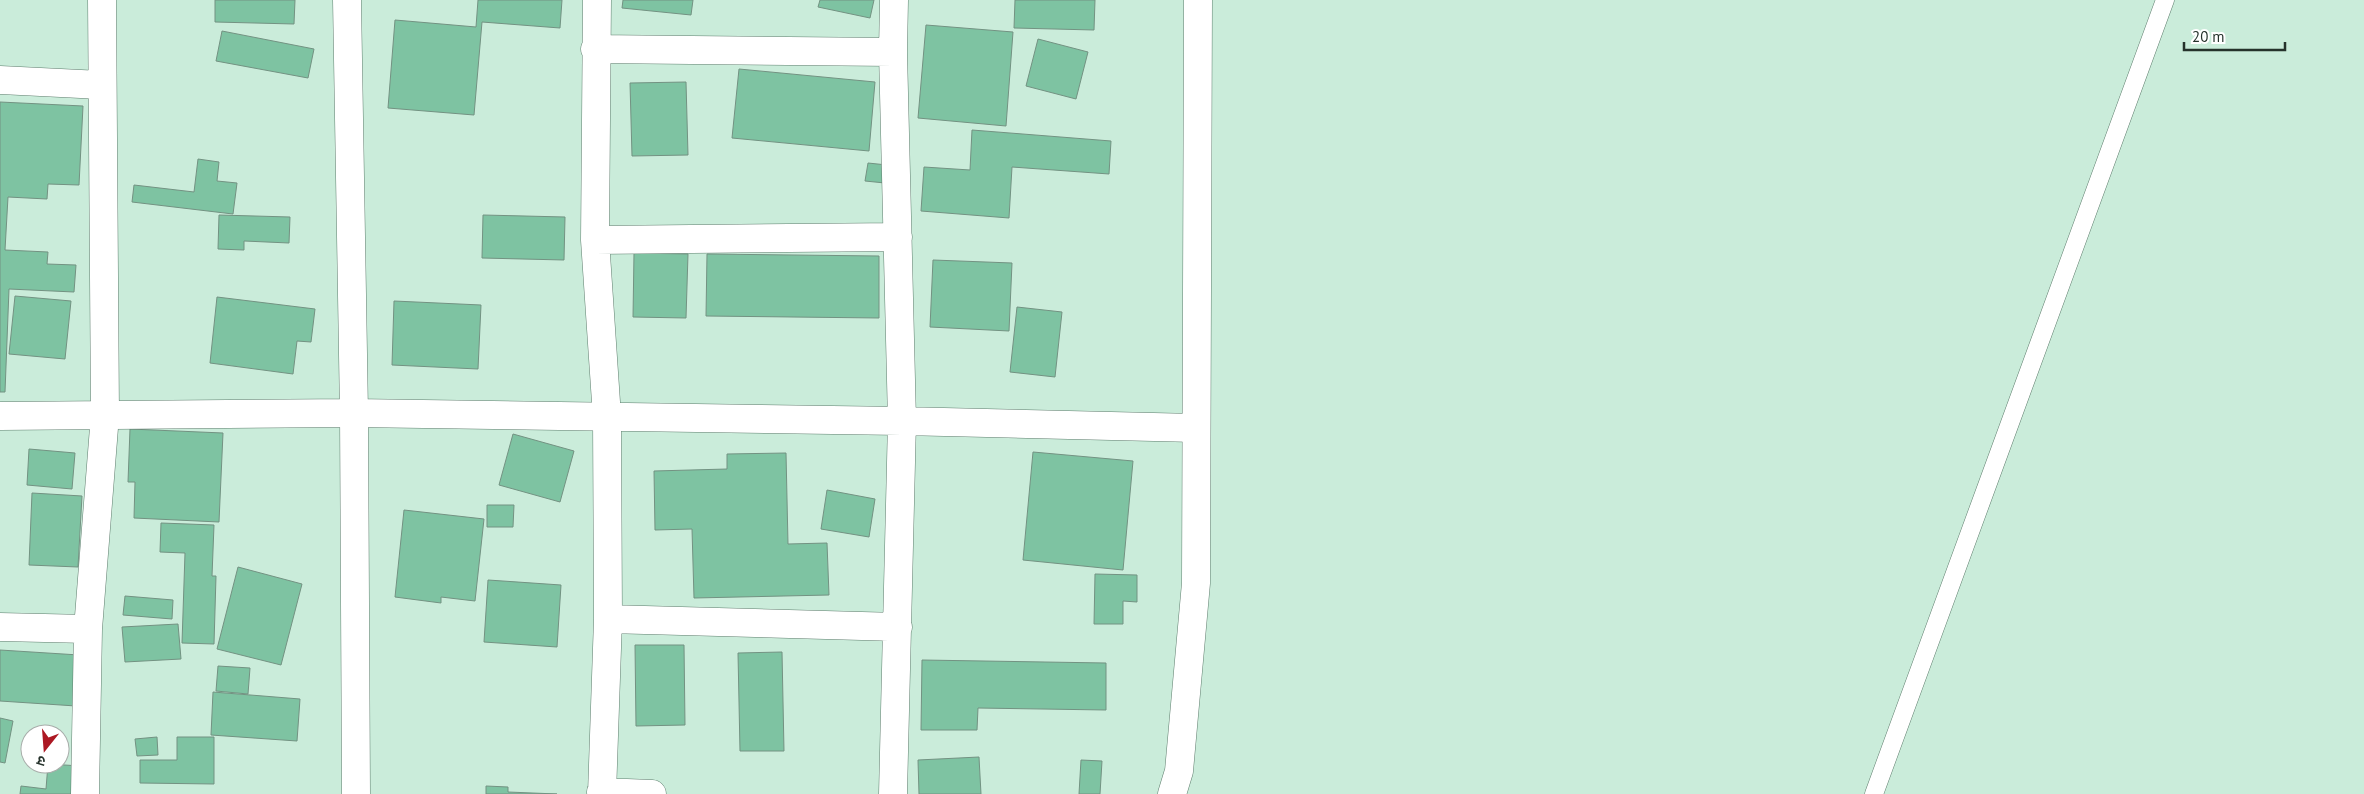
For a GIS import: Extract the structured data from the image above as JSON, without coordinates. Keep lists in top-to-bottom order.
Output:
{
  "scale_bar": "20 m",
  "north": "bottom"
}
